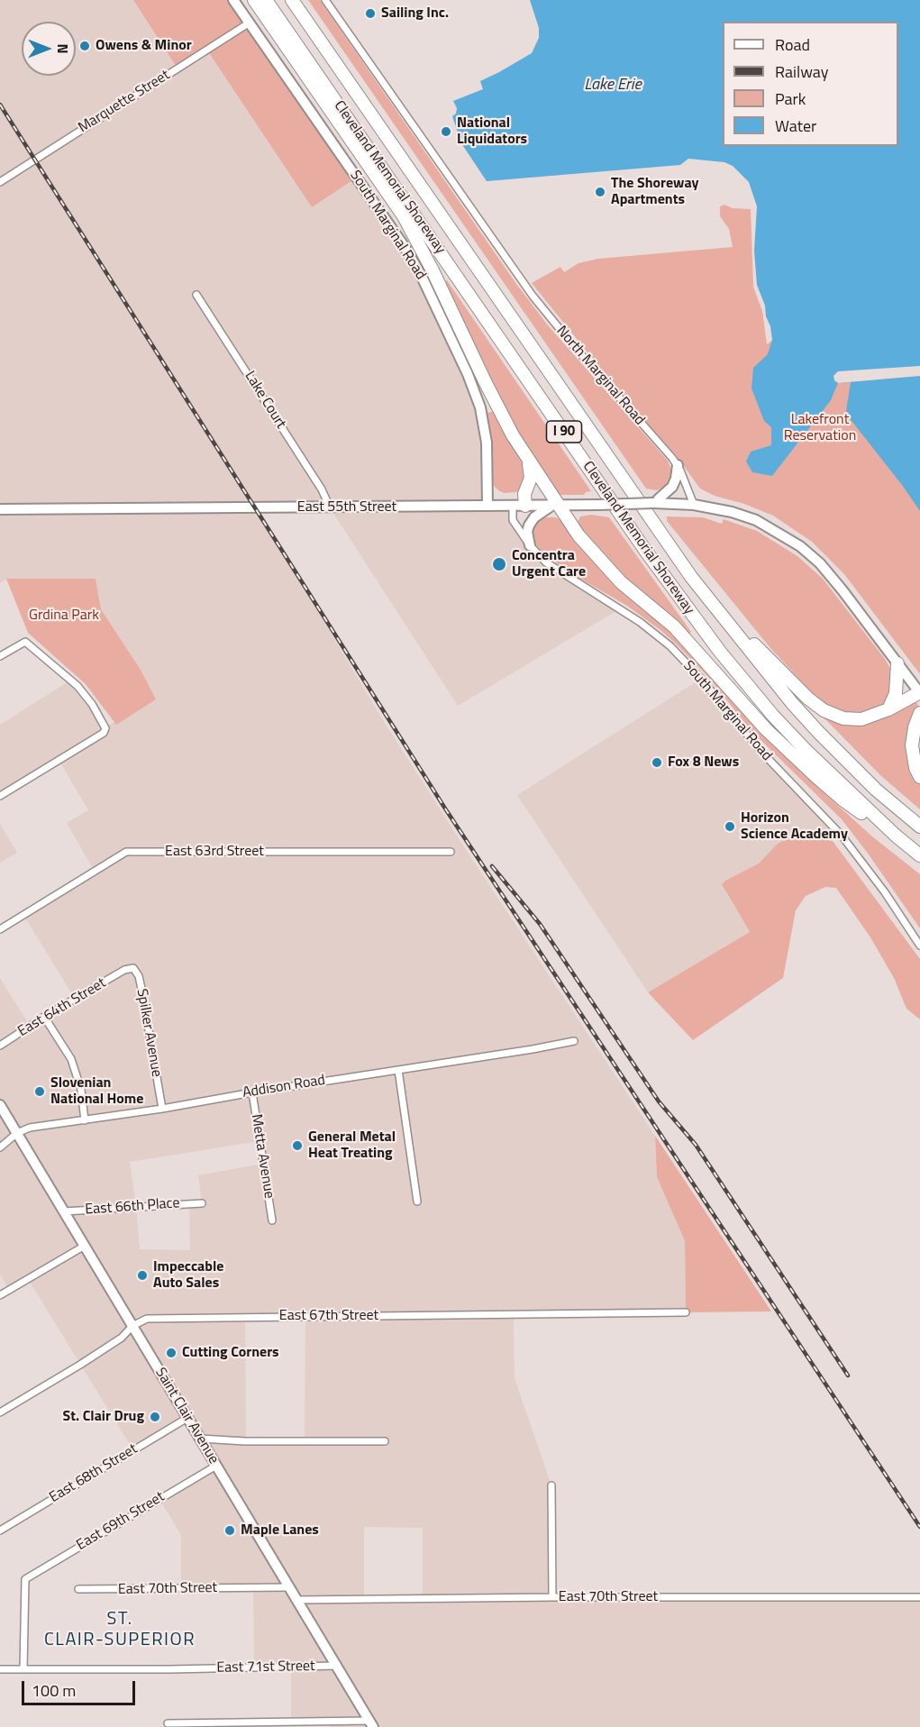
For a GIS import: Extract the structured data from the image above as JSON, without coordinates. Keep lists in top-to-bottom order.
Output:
{
  "streets": {
    "highway": ["Cleveland Memorial Shoreway", "I 90"],
    "main road": ["South Marginal Road", "East 55th Street", "Saint Clair Avenue"],
    "street": [
      "Marquette Street",
      "North Marginal Road",
      "Lake Court",
      "East 63rd Street",
      "East 64th Street",
      "Spilker Avenue",
      "Addison Road",
      "Metta Avenue",
      "East 66th Place",
      "East 67th Street",
      "East 68th Street",
      "East 69th Street",
      "East 70th Street",
      "East 71st Street"
    ]
  },
  "crossings": [
    ["Marquette Street", "South Marginal Road"],
    ["South Marginal Road", "East 55th Street"],
    ["North Marginal Road", "East 55th Street"],
    ["Lake Court", "East 55th Street"],
    ["East 64th Street", "Spilker Avenue"],
    ["Spilker Avenue", "Addison Road"],
    ["Addison Road", "Metta Avenue"],
    ["Addison Road", "Saint Clair Avenue"],
    ["East 66th Place", "Saint Clair Avenue"],
    ["East 67th Street", "Saint Clair Avenue"],
    ["Saint Clair Avenue", "East 68th Street"],
    ["Saint Clair Avenue", "East 69th Street"],
    ["Saint Clair Avenue", "East 70th Street"],
    ["Saint Clair Avenue", "East 71st Street"],
    ["East 69th Street", "East 71st Street"]
  ],
  "districts": ["ST. CLAIR-SUPERIOR"],
  "water": ["Lake Erie"],
  "parks": ["Lakefront Reservation", "Grdina Park"],
  "places": [
    "Sailing Inc.",
    "Owens & Minor",
    "National Liquidators",
    "The Shoreway Apartments",
    "Concentra Urgent Care",
    "Fox 8 News",
    "Horizon Science Academy",
    "Slovenian National Home",
    "General Metal Heat Treating",
    "Impeccable Auto Sales",
    "Cutting Corners",
    "St. Clair Drug",
    "Maple Lanes"
  ],
  "legend": [
    "Road",
    "Railway",
    "Park",
    "Water"
  ],
  "scale_bar": "100 m",
  "north": "right"
}
